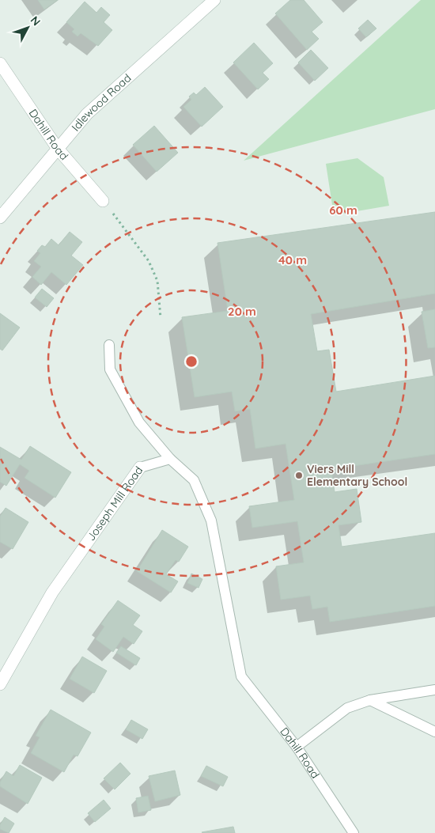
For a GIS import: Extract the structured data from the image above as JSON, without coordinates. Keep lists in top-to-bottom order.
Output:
{
  "streets": {
    "street": ["Idlewood Road", "Dahill Road", "Joseph Mill Road"]
  },
  "crossings": [
    ["Idlewood Road", "Dahill Road"],
    ["Dahill Road", "Joseph Mill Road"]
  ],
  "places": ["Viers Mill Elementary School"],
  "north": "top right",
  "rings": ["60 m", "40 m", "20 m"]
}
